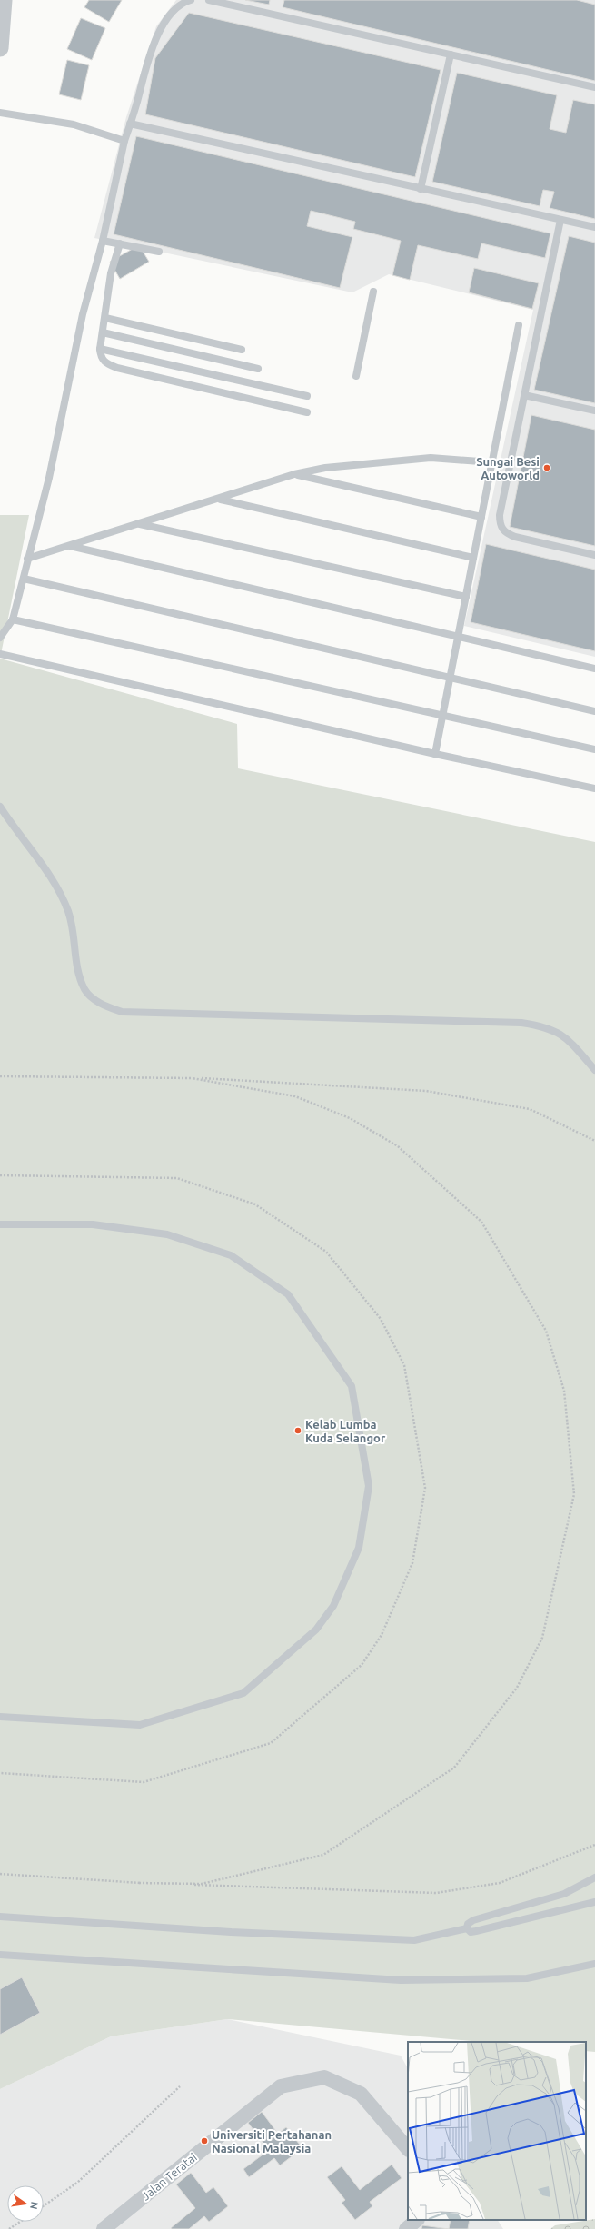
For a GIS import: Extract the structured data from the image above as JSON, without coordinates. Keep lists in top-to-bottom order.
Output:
{
  "streets": {
    "street": ["Jalan Teratai"]
  },
  "places": ["Sungai Besi Autoworld", "Kelab Lumba Kuda Selangor", "Universiti Pertahanan Nasional Malaysia"],
  "north": "right"
}
